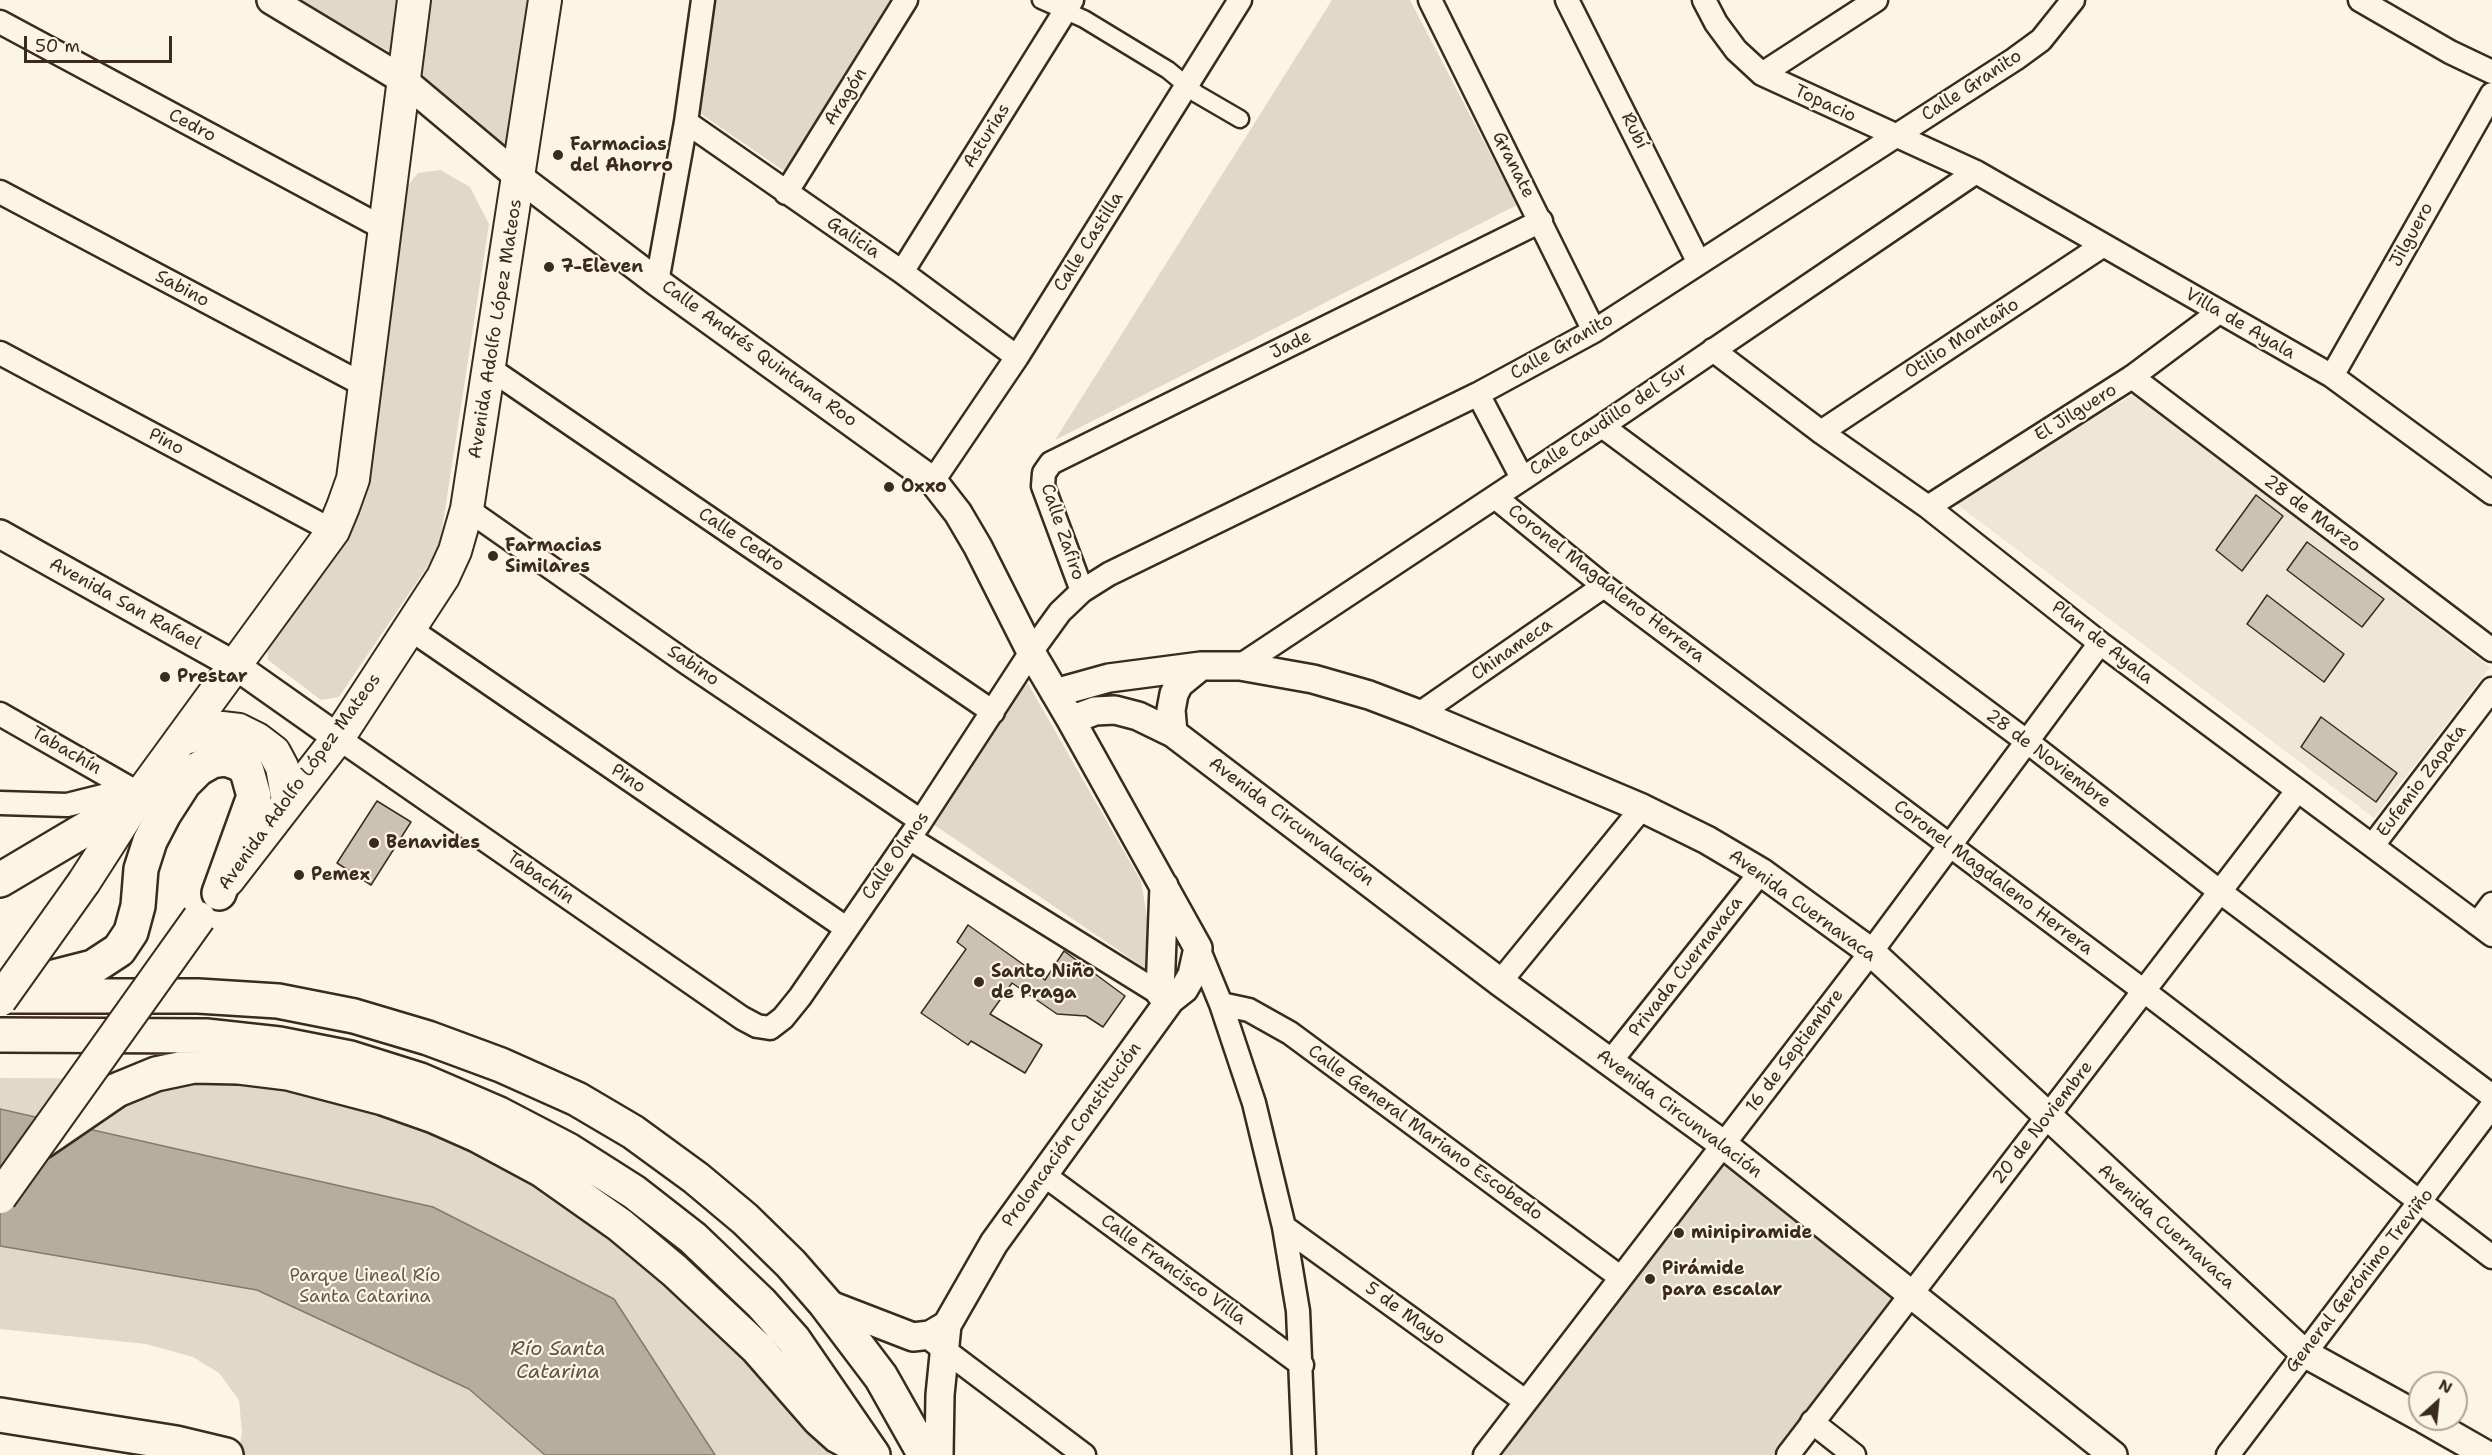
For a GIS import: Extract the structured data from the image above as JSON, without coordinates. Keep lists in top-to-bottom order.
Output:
{
  "streets": {
    "main road": ["Avenida Adolfo López Mateos"],
    "street": [
      "Calle Granito",
      "Aragón",
      "Topacio",
      "Cedro",
      "Rubí",
      "Asturias",
      "Granate",
      "Jilguero",
      "Galicia",
      "Calle Castilla",
      "Sabino",
      "Villa de Ayala",
      "Otilio Montaño",
      "Jade",
      "Calle Andrés Quintana Roo",
      "El Jilguero",
      "Calle Caudillo del Sur",
      "Pino",
      "28 de Marzo",
      "Calle Zafiro",
      "Calle Cedro",
      "Coronel Magdaleno Herrera",
      "Avenida San Rafael",
      "Plan de Ayala",
      "Chinameca",
      "Tabachín",
      "28 de Noviembre",
      "Eufemio Zapata",
      "Avenida Circunvalación",
      "Calle Olmos",
      "Avenida Cuernavaca",
      "Privada Cuernavaca",
      "16 de Septiembre",
      "20 de Noviembre",
      "Calle General Mariano Escobedo",
      "Proloncación Constitución",
      "Calle Francisco Villa",
      "General Gerónimo Treviño",
      "5 de Mayo"
    ]
  },
  "crossings": [
    ["Calle Granito", "Topacio"],
    ["Calle Granito", "Rubí"],
    ["Calle Granito", "Granate"],
    ["Calle Granito", "Calle Andrés Quintana Roo"],
    ["Calle Granito", "Calle Zafiro"],
    ["Calle Granito", "Calle Olmos"],
    ["Aragón", "Galicia"],
    ["Topacio", "Villa de Ayala"],
    ["Topacio", "Calle Caudillo del Sur"],
    ["Asturias", "Galicia"],
    ["Granate", "Jade"],
    ["Jilguero", "Villa de Ayala"],
    ["Galicia", "Calle Castilla"],
    ["Calle Castilla", "Calle Andrés Quintana Roo"],
    ["Sabino", "Avenida Adolfo López Mateos"],
    ["Sabino", "Calle Olmos"],
    ["Sabino", "Proloncación Constitución"],
    ["Villa de Ayala", "Otilio Montaño"],
    ["Villa de Ayala", "El Jilguero"],
    ["Villa de Ayala", "Calle Caudillo del Sur"],
    ["Avenida Adolfo López Mateos", "Calle Andrés Quintana Roo"],
    ["Avenida Adolfo López Mateos", "Pino"],
    ["Avenida Adolfo López Mateos", "Calle Cedro"],
    ["Avenida Adolfo López Mateos", "Avenida San Rafael"],
    ["Avenida Adolfo López Mateos", "Tabachín"],
    ["Otilio Montaño", "Plan de Ayala"],
    ["Jade", "Calle Zafiro"],
    ["Calle Andrés Quintana Roo", "Avenida Circunvalación"],
    ["Calle Andrés Quintana Roo", "Calle Olmos"],
    ["Calle Andrés Quintana Roo", "Avenida Cuernavaca"],
    ["El Jilguero", "28 de Marzo"],
    ["El Jilguero", "Plan de Ayala"],
    ["Calle Caudillo del Sur", "Coronel Magdaleno Herrera"],
    ["Calle Caudillo del Sur", "Plan de Ayala"],
    ["Calle Caudillo del Sur", "28 de Noviembre"],
    ["Calle Caudillo del Sur", "Avenida Cuernavaca"],
    ["Pino", "Calle Olmos"],
    ["Calle Cedro", "Calle Olmos"],
    ["Coronel Magdaleno Herrera", "Chinameca"],
    ["Coronel Magdaleno Herrera", "16 de Septiembre"],
    ["Coronel Magdaleno Herrera", "20 de Noviembre"],
    ["Coronel Magdaleno Herrera", "General Gerónimo Treviño"],
    ["Avenida San Rafael", "Tabachín"],
    ["Plan de Ayala", "Eufemio Zapata"],
    ["Plan de Ayala", "16 de Septiembre"],
    ["Plan de Ayala", "20 de Noviembre"],
    ["Chinameca", "Avenida Cuernavaca"],
    ["Tabachín", "Calle Olmos"],
    ["28 de Noviembre", "16 de Septiembre"],
    ["28 de Noviembre", "20 de Noviembre"],
    ["Avenida Circunvalación", "Privada Cuernavaca"],
    ["Avenida Circunvalación", "16 de Septiembre"],
    ["Avenida Circunvalación", "20 de Noviembre"],
    ["Avenida Cuernavaca", "Privada Cuernavaca"],
    ["Avenida Cuernavaca", "16 de Septiembre"],
    ["Avenida Cuernavaca", "20 de Noviembre"],
    ["Avenida Cuernavaca", "General Gerónimo Treviño"],
    ["16 de Septiembre", "Calle General Mariano Escobedo"],
    ["16 de Septiembre", "5 de Mayo"],
    ["Proloncación Constitución", "Calle Francisco Villa"]
  ],
  "water": ["Río Santa Catarina"],
  "parks": ["Parque Lineal Río Santa Catarina"],
  "places": [
    "Farmacias del Ahorro",
    "7-Eleven",
    "Oxxo",
    "Farmacias Similares",
    "Prestar",
    "Benavides",
    "Pemex",
    "Santo Niño de Praga",
    "minipiramide",
    "Pirámide para escalar"
  ],
  "scale_bar": "50 m",
  "north": "top right"
}
